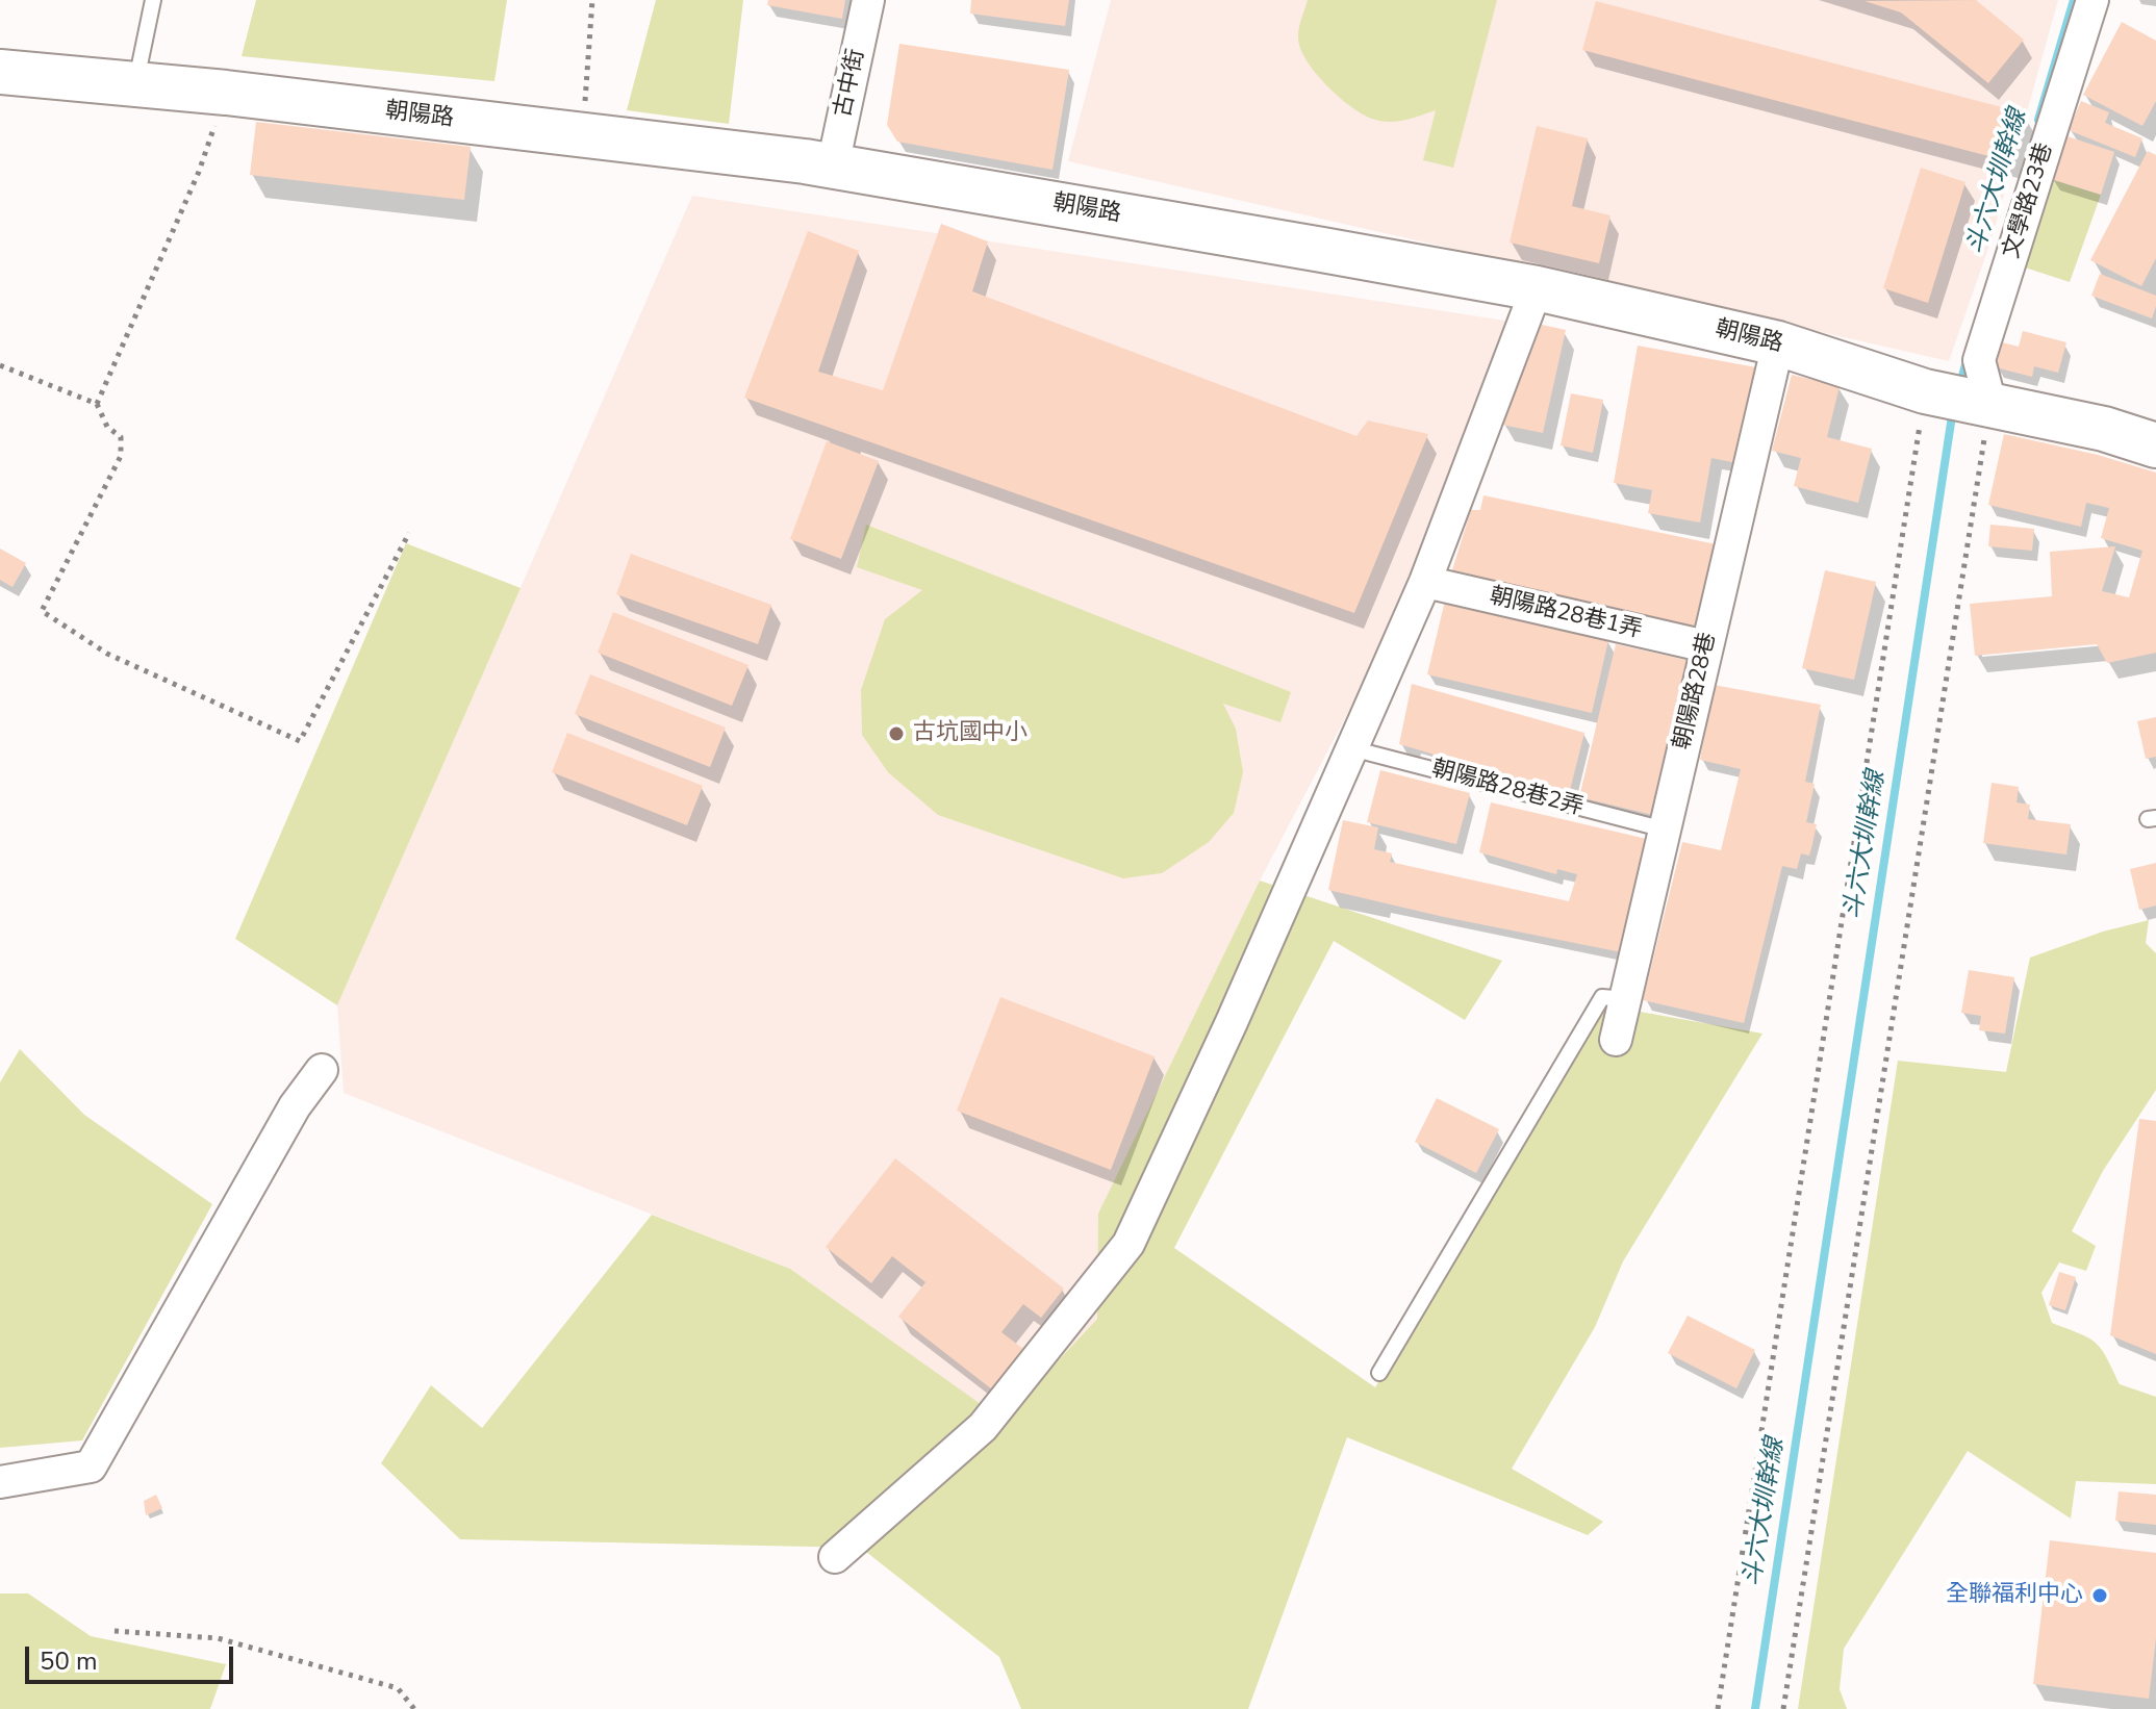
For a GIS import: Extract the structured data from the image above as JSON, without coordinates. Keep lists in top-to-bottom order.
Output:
{
  "streets": {
    "main road": ["朝陽路"],
    "street": [
      "古中街",
      "文學路23巷",
      "朝陽路28巷1弄",
      "朝陽路28巷"
    ],
    "lane": ["朝陽路28巷2弄"]
  },
  "crossings": [
    ["古中街", "朝陽路"],
    ["朝陽路", "文學路23巷"],
    ["朝陽路", "朝陽路28巷"],
    ["朝陽路28巷1弄", "朝陽路28巷"],
    ["朝陽路28巷", "朝陽路28巷2弄"]
  ],
  "water": ["斗六大圳幹線"],
  "places": ["古坑國中小", "全聯福利中心"],
  "scale_bar": "50 m"
}
